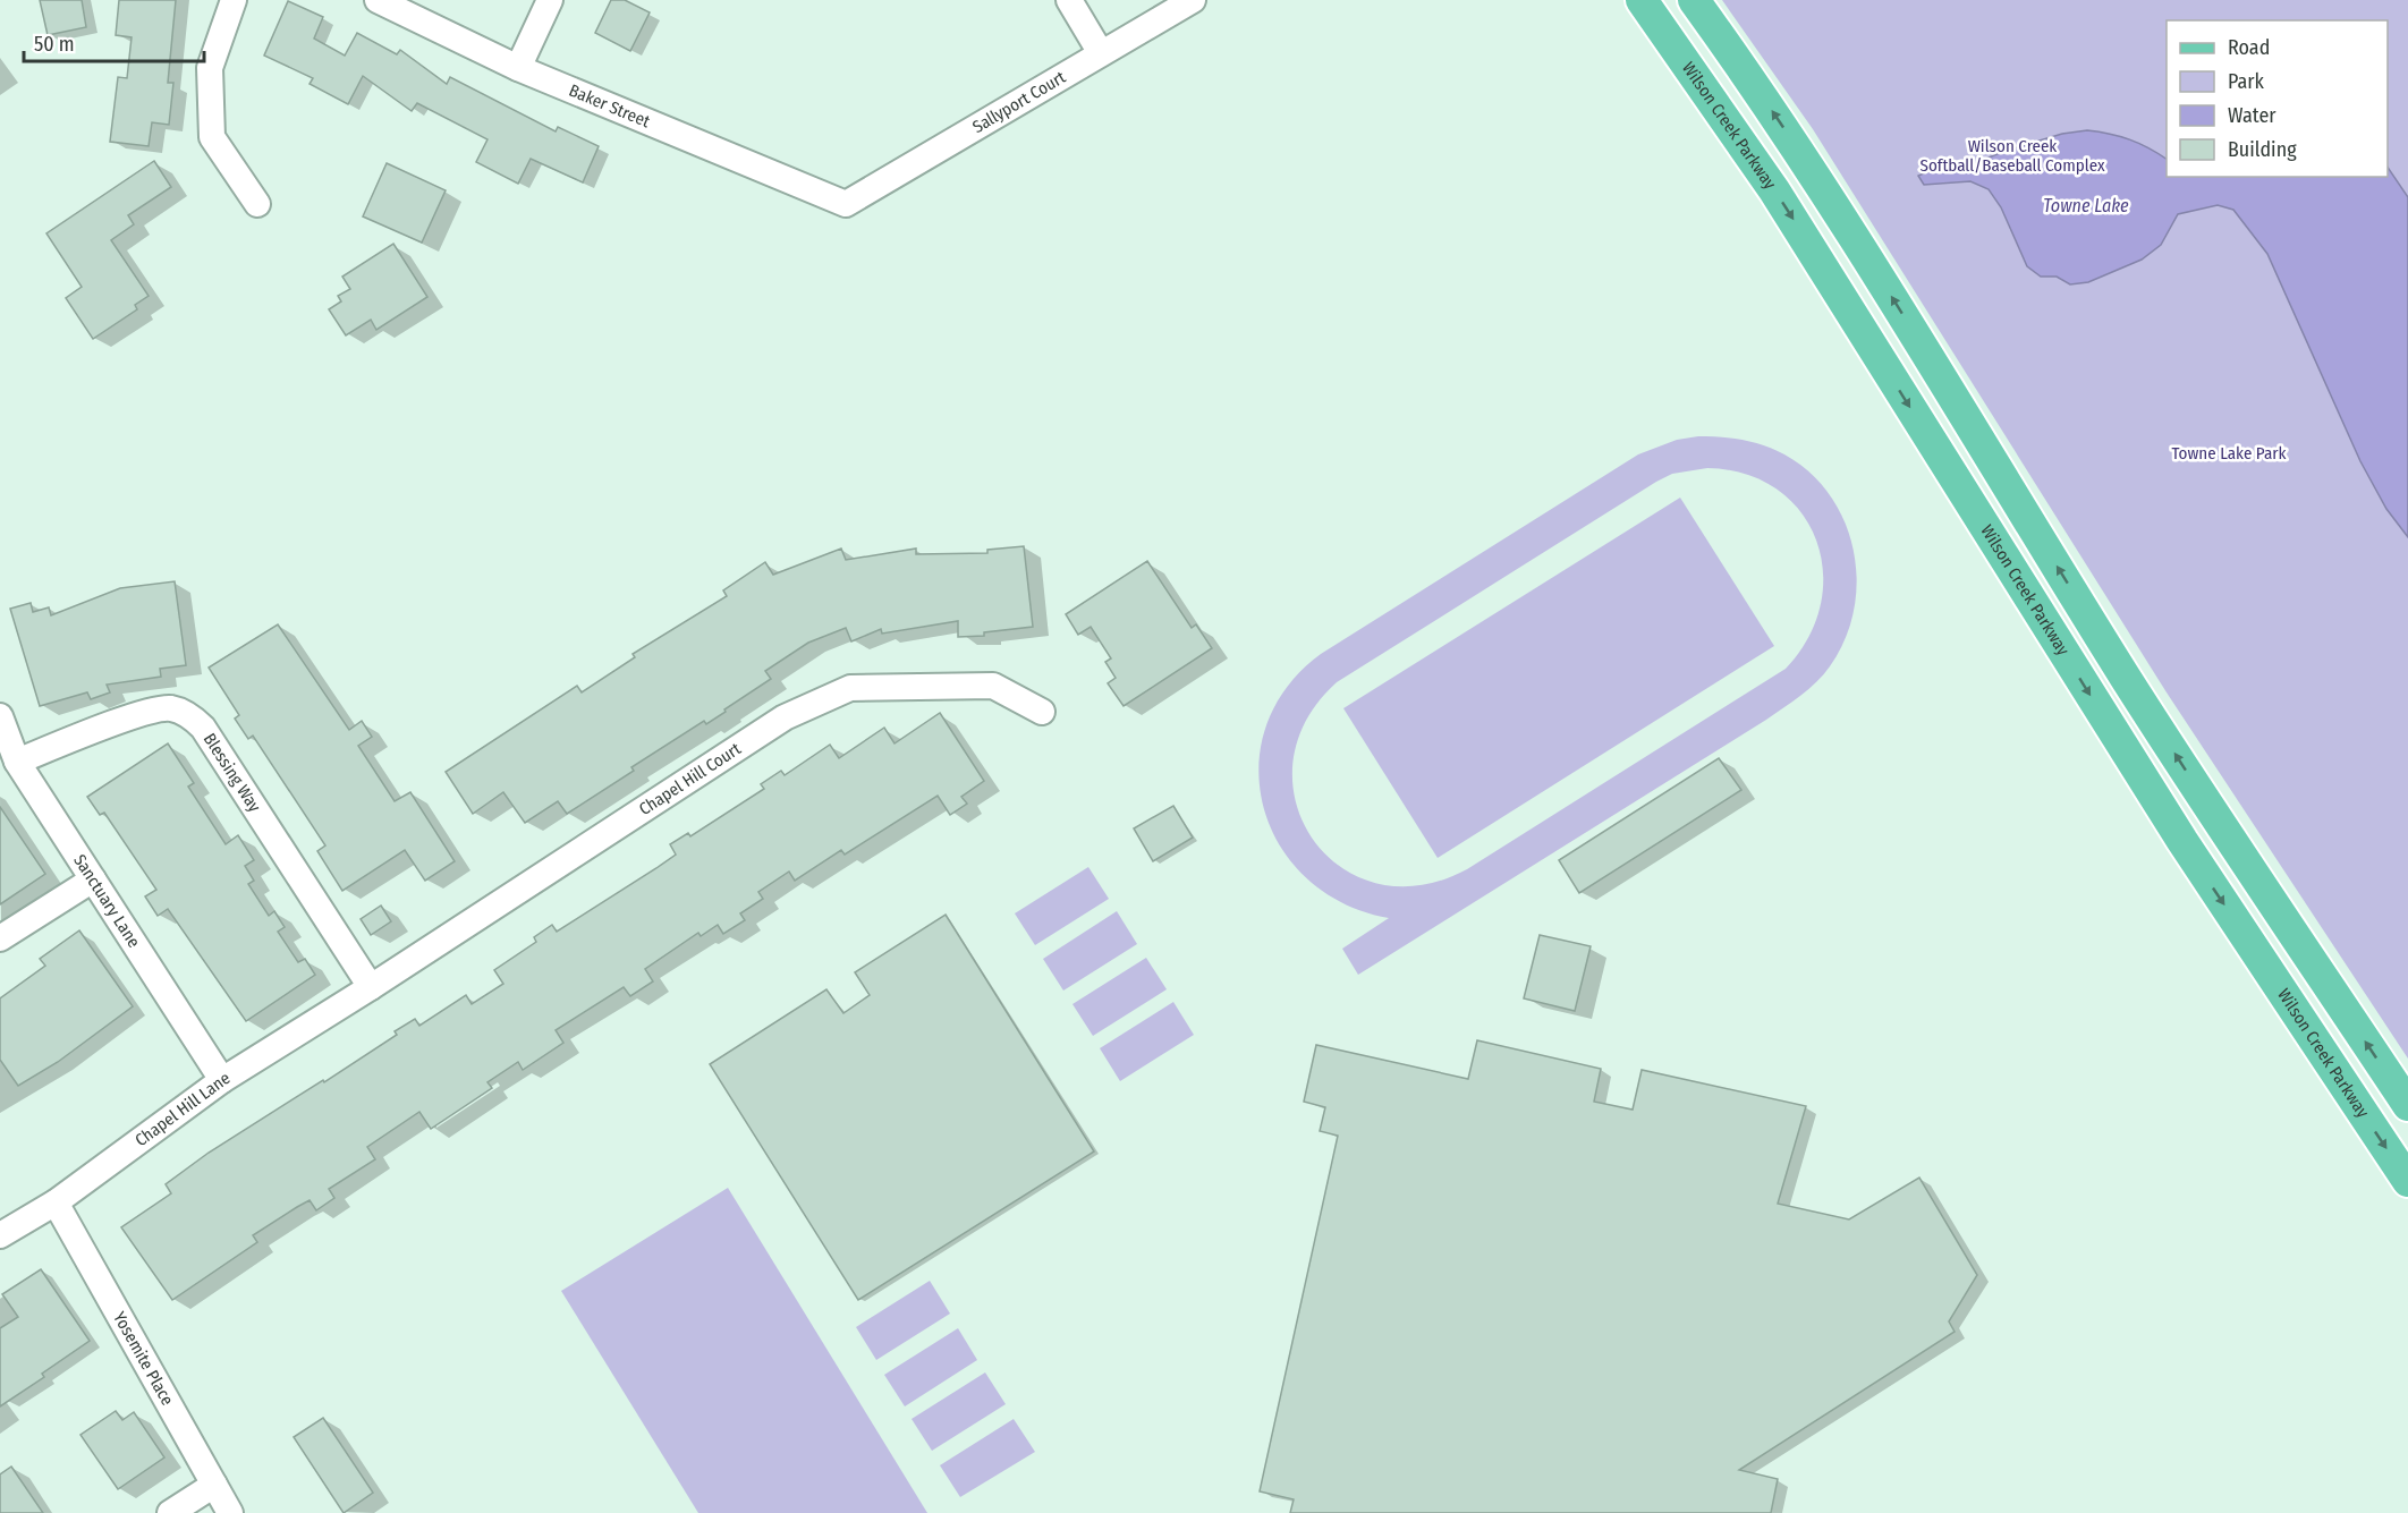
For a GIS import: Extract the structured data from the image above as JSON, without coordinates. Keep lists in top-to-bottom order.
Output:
{
  "streets": {
    "main road": ["Wilson Creek Parkway"],
    "street": [
      "Sallyport Court",
      "Baker Street",
      "Blessing Way",
      "Chapel Hill Court",
      "Sanctuary Lane",
      "Chapel Hill Lane",
      "Yosemite Place"
    ]
  },
  "crossings": [
    ["Sallyport Court", "Baker Street"],
    ["Blessing Way", "Chapel Hill Court"],
    ["Blessing Way", "Sanctuary Lane"],
    ["Blessing Way", "Chapel Hill Lane"],
    ["Chapel Hill Court", "Chapel Hill Lane"],
    ["Sanctuary Lane", "Chapel Hill Lane"],
    ["Chapel Hill Lane", "Yosemite Place"]
  ],
  "water": ["Towne Lake"],
  "parks": ["Wilson Creek Softball/Baseball Complex", "Towne Lake Park"],
  "legend": [
    "Road",
    "Park",
    "Water",
    "Building"
  ],
  "scale_bar": "50 m"
}
